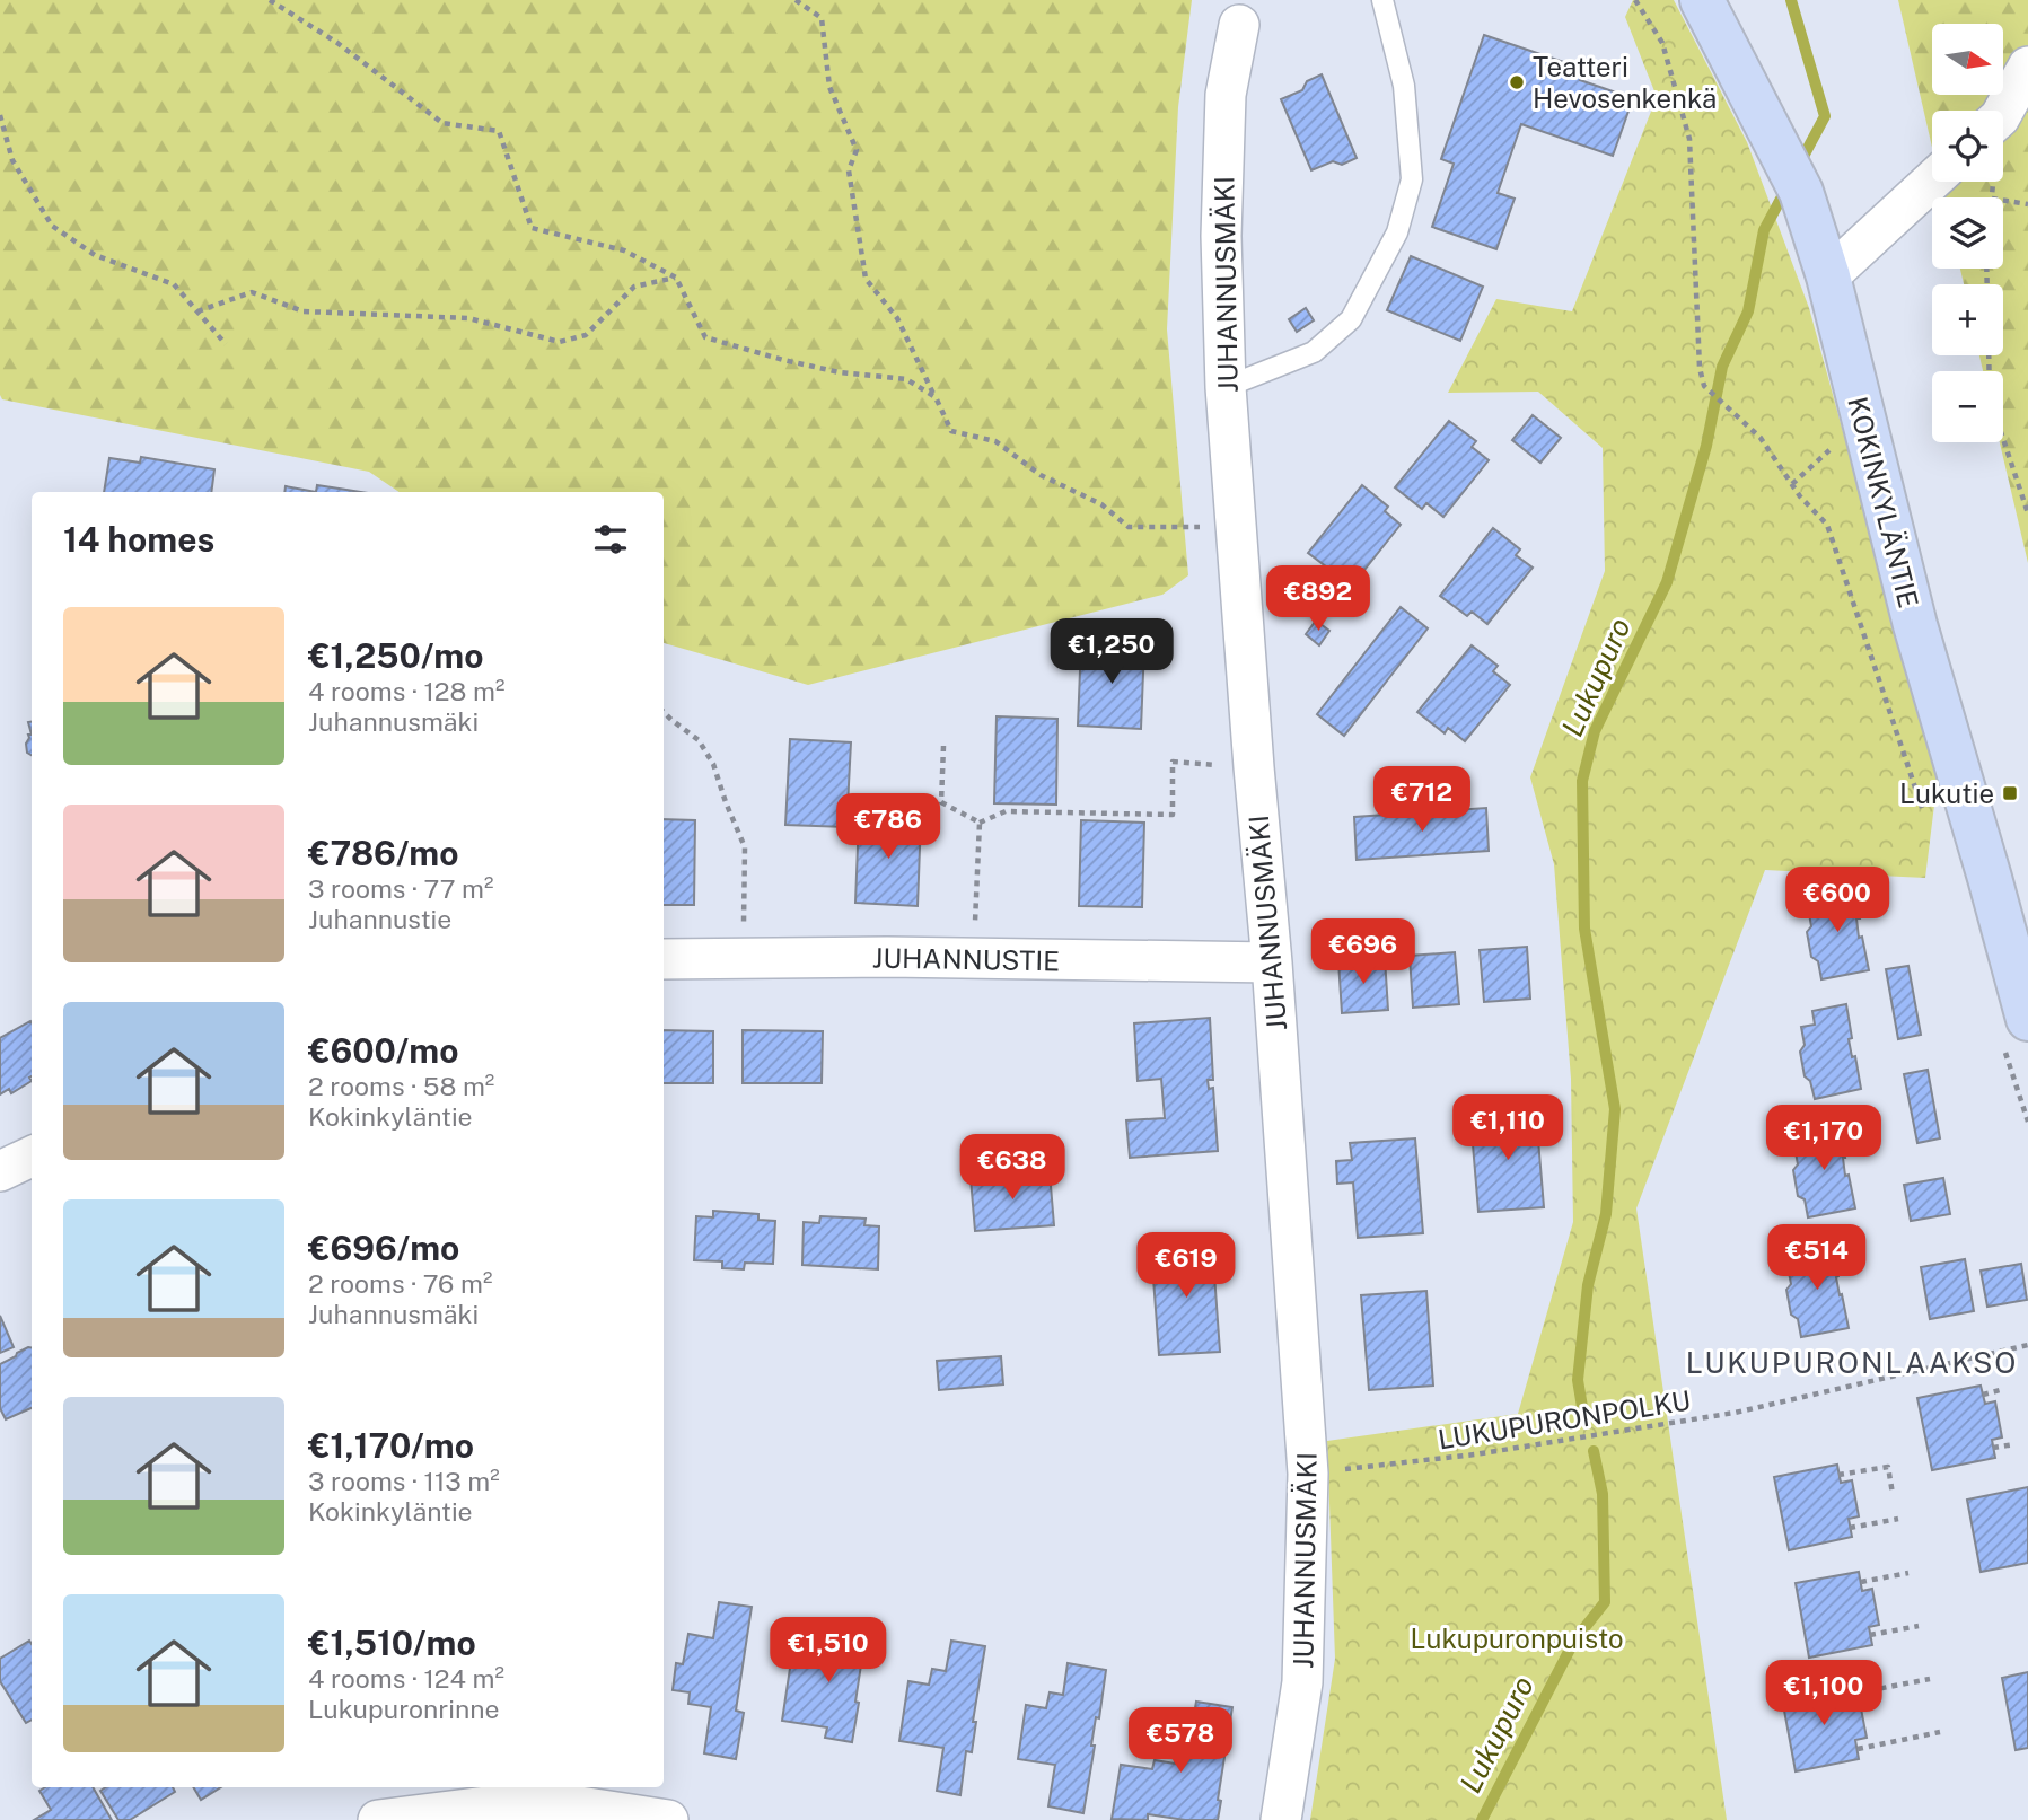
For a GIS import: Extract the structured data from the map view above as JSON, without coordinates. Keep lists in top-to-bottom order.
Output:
{
  "streets": {
    "main road": ["KOKINKYLÄNTIE"],
    "street": ["JUHANNUSMÄKI", "JUHANNUSTIE"],
    "path": ["LUKUPURONPOLKU"]
  },
  "crossings": [
    ["JUHANNUSMÄKI", "JUHANNUSTIE"],
    ["JUHANNUSMÄKI", "LUKUPURONPOLKU"]
  ],
  "districts": ["LUKUPURONLAAKSO"],
  "water": ["Lukupuro"],
  "parks": ["Lukupuronpuisto"],
  "places": {
    "other": ["Teatteri Hevosenkenkä"],
    "transit": ["Lukutie"]
  },
  "north": "right",
  "page": {
    "map_buttons": ["+", "−"],
    "heading": "14 homes",
    "price": [
      "€892",
      "€1,250",
      "€712",
      "€786",
      "€600",
      "€696",
      "€1,110",
      "€1,170",
      "€638",
      "€514",
      "€619",
      "€1,510",
      "€1,100",
      "€578"
    ],
    "list": [
      {
        "name": "€1,250/mo",
        "note": "4 rooms · 128 m² · Juhannusmäki"
      },
      {
        "name": "€786/mo",
        "note": "3 rooms · 77 m² · Juhannustie"
      },
      {
        "name": "€600/mo",
        "note": "2 rooms · 58 m² · Kokinkyläntie"
      },
      {
        "name": "€696/mo",
        "note": "2 rooms · 76 m² · Juhannusmäki"
      },
      {
        "name": "€1,170/mo",
        "note": "3 rooms · 113 m² · Kokinkyläntie"
      },
      {
        "name": "€1,510/mo",
        "note": "4 rooms · 124 m² · Lukupuronrinne"
      }
    ]
  }
}
